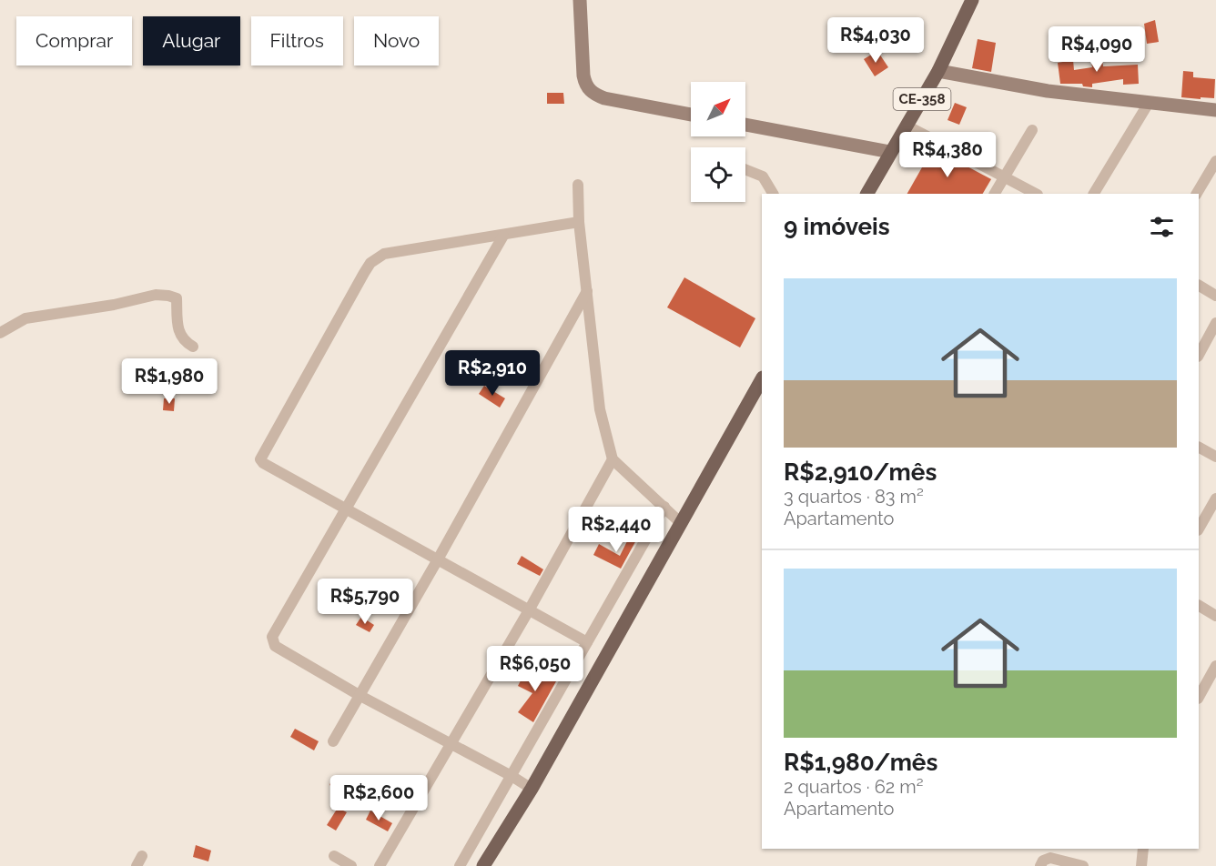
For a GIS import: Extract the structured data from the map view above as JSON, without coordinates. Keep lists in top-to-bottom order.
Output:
{
  "streets": {
    "main road": ["CE-358"]
  },
  "north": "top right",
  "page": {
    "chip": [
      "Comprar",
      "Alugar",
      "Filtros",
      "Novo"
    ],
    "price": [
      "R$4,030",
      "R$4,090",
      "R$4,380",
      "R$2,910",
      "R$1,980",
      "R$2,440",
      "R$5,790",
      "R$6,050",
      "R$2,600"
    ],
    "heading": "9 imóveis",
    "list": [
      {
        "name": "R$2,910/mês",
        "note": "3 quartos · 83 m² · Apartamento"
      },
      {
        "name": "R$1,980/mês",
        "note": "2 quartos · 62 m² · Apartamento"
      }
    ]
  }
}
